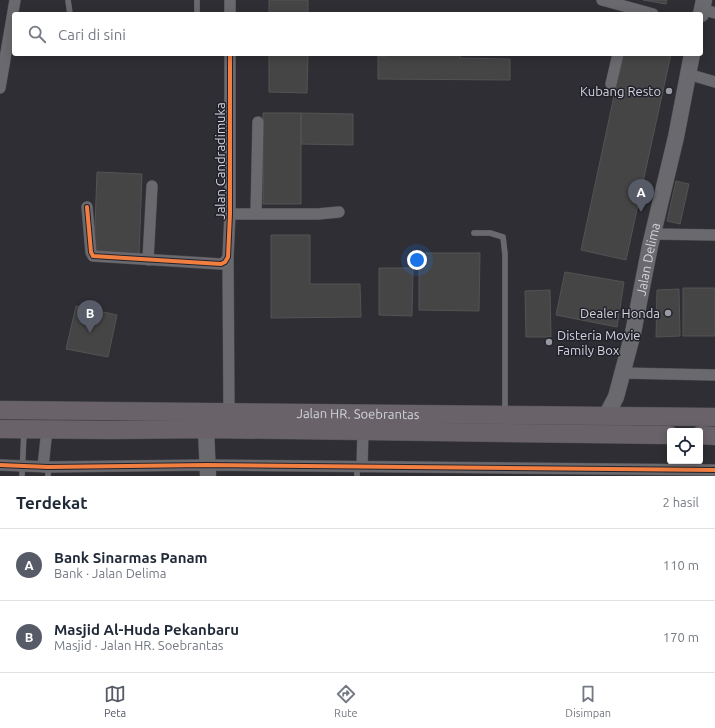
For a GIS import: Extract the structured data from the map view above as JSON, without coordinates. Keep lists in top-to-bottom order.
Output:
{
  "streets": {
    "main road": ["Jalan Delima", "Jalan HR. Soebrantas"],
    "street": ["Jalan Candradimuka"]
  },
  "crossings": [
    ["Jalan Candradimuka", "Jalan HR. Soebrantas"],
    ["Jalan Delima", "Jalan HR. Soebrantas"]
  ],
  "places": ["Kubang Resto", "Dealer Honda", "Disteria Movie Family Box"],
  "page": {
    "search": "Cari di sini",
    "pins": ["A", "B"],
    "heading": ["Terdekat", "2 hasil"],
    "list": [
      {
        "mark": "A",
        "name": "Bank Sinarmas Panam",
        "note": "Bank · Jalan Delima",
        "value": "110 m"
      },
      {
        "mark": "B",
        "name": "Masjid Al-Huda Pekanbaru",
        "note": "Masjid · Jalan HR. Soebrantas",
        "value": "170 m"
      }
    ],
    "nav": ["Peta", "Rute", "Disimpan"]
  }
}
